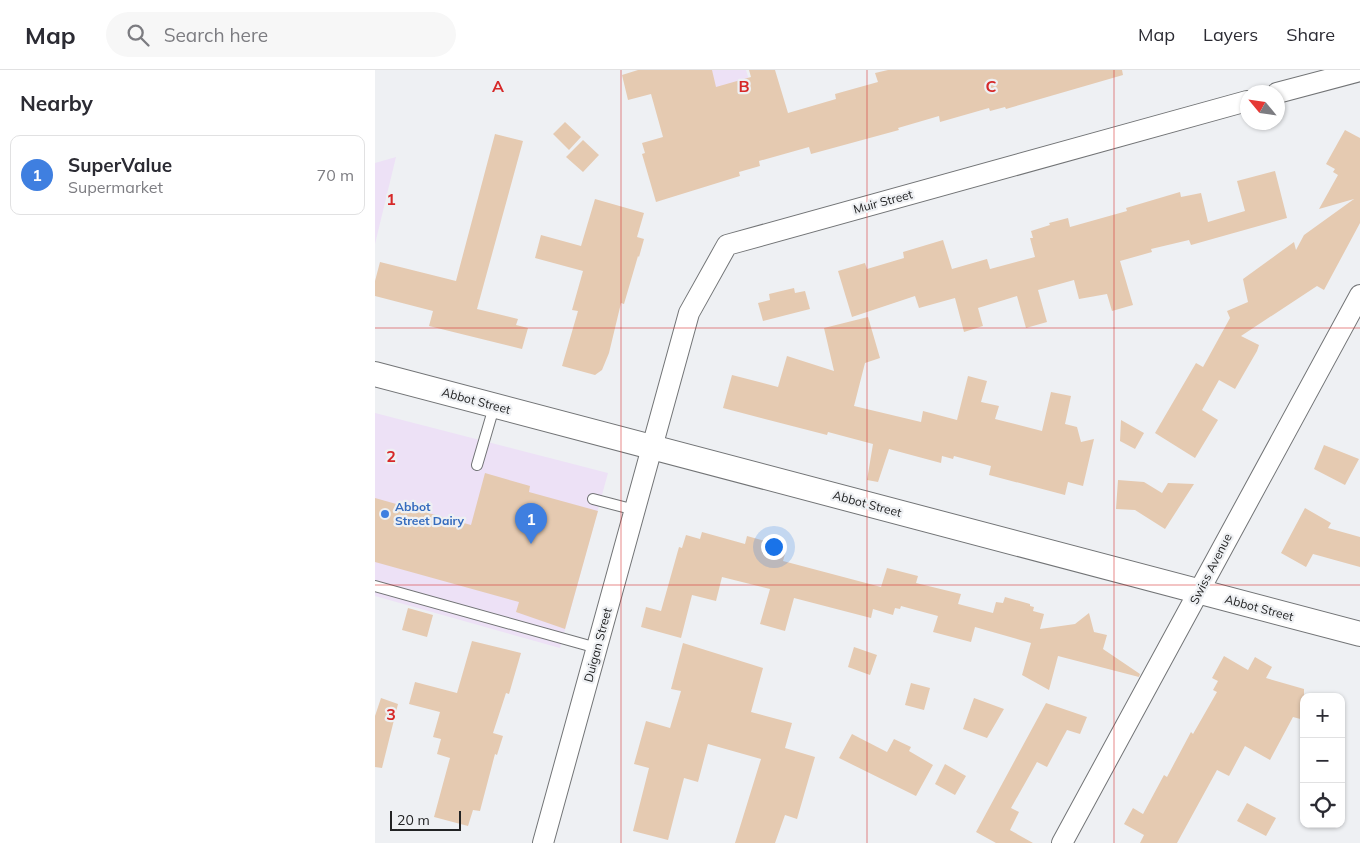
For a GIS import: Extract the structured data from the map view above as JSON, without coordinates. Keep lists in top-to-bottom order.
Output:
{
  "streets": {
    "street": [
      "Muir Street",
      "Abbot Street",
      "Swiss Avenue",
      "Duigan Street"
    ]
  },
  "crossings": [
    ["Muir Street", "Abbot Street"],
    ["Muir Street", "Duigan Street"],
    ["Abbot Street", "Swiss Avenue"],
    ["Abbot Street", "Duigan Street"]
  ],
  "places": ["Abbot Street Dairy"],
  "scale_bar": "20 m",
  "north": "top left",
  "page": {
    "header": "Map",
    "search": "Search here",
    "nav": ["Map", "Layers", "Share"],
    "heading": "Nearby",
    "list": [
      {
        "mark": "1",
        "name": "SuperValue",
        "note": "Supermarket",
        "value": "70 m"
      }
    ],
    "pins": "1",
    "map_buttons": ["+", "−"],
    "scale": "20 m"
  },
  "grid": {
    "columns": ["A", "B", "C"],
    "rows": ["1", "2", "3"]
  }
}
